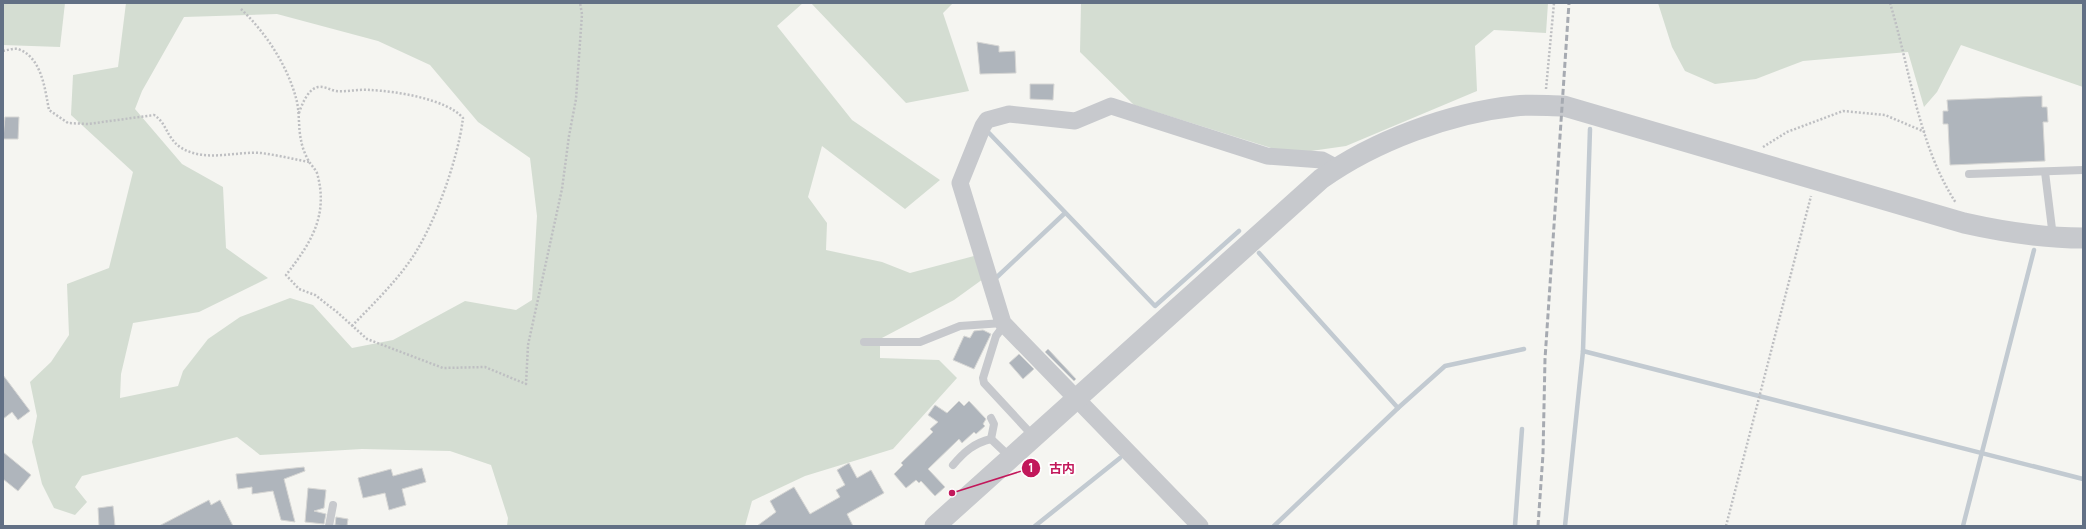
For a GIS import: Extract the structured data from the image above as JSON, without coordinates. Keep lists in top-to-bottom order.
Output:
{
  "places": ["古内"]
}
